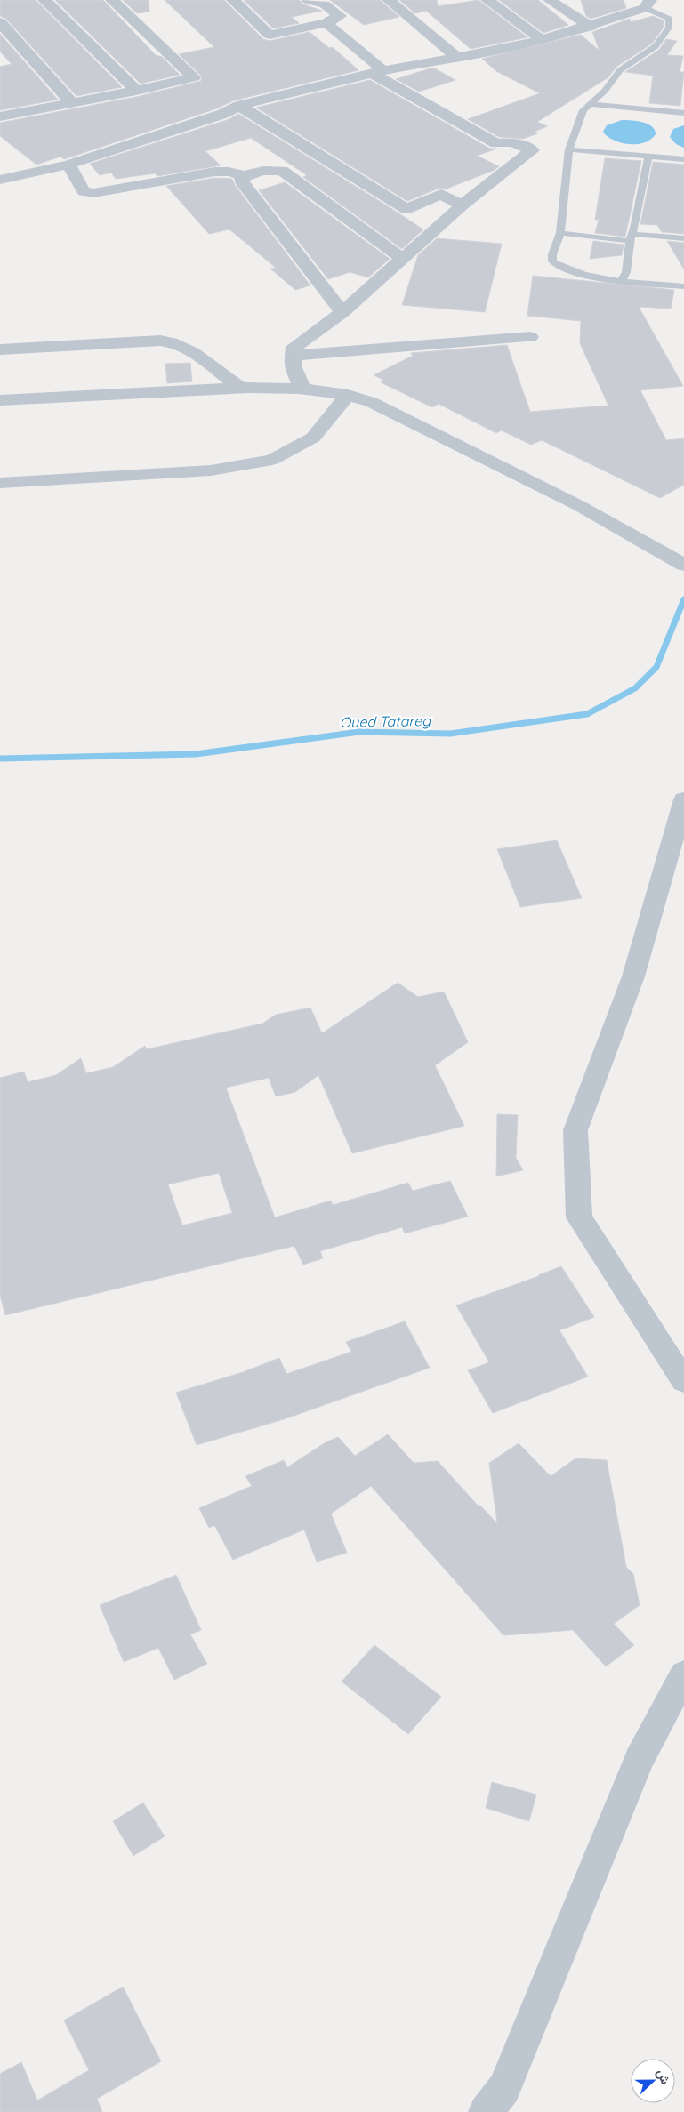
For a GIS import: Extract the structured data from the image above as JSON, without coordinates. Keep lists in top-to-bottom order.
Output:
{
  "water": ["Oued Tatareg"],
  "north": "right"
}
